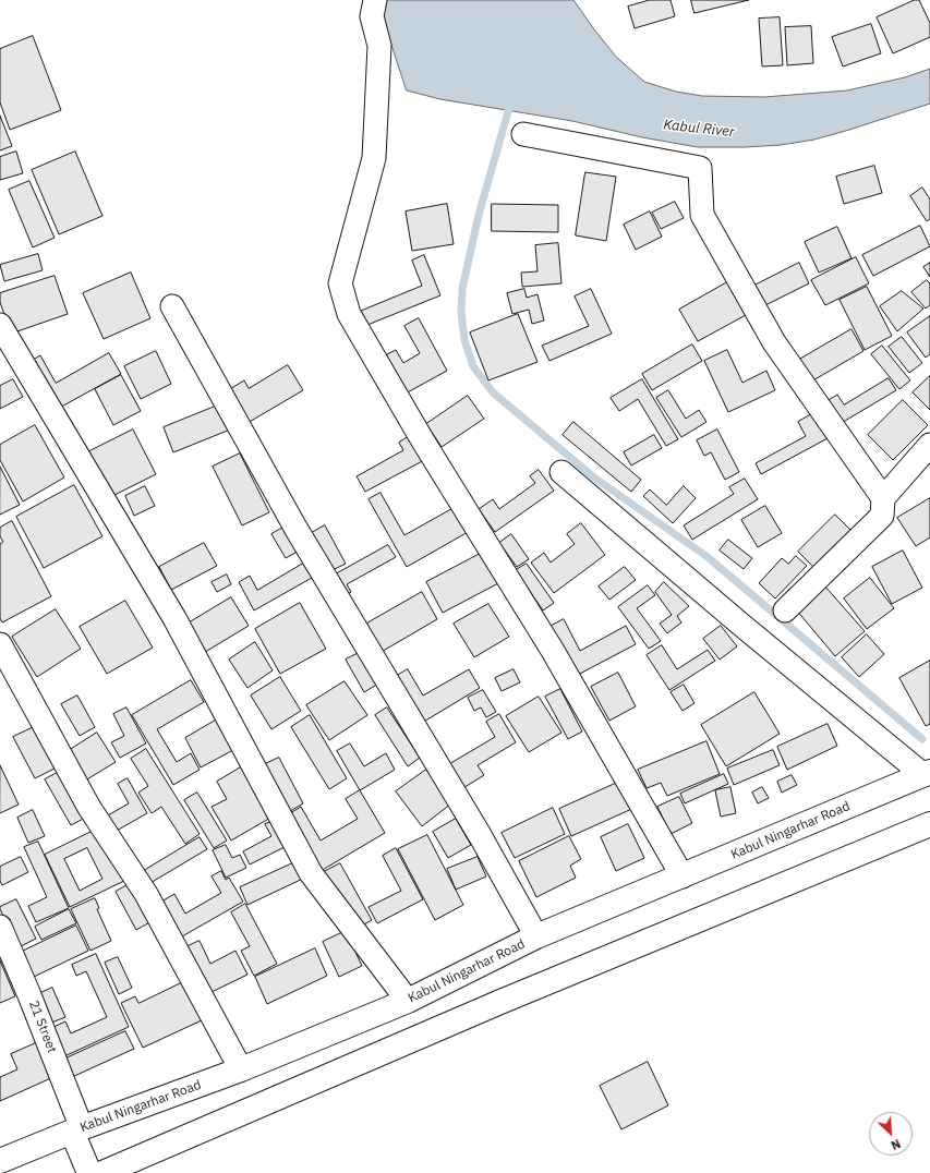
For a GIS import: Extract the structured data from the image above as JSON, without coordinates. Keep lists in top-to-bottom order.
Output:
{
  "streets": {
    "highway": ["Kabul Ningarhar Road"],
    "street": ["21 Street"]
  },
  "crossings": [
    ["Kabul Ningarhar Road", "21 Street"]
  ],
  "water": ["Kabul River"],
  "north": "bottom right"
}
